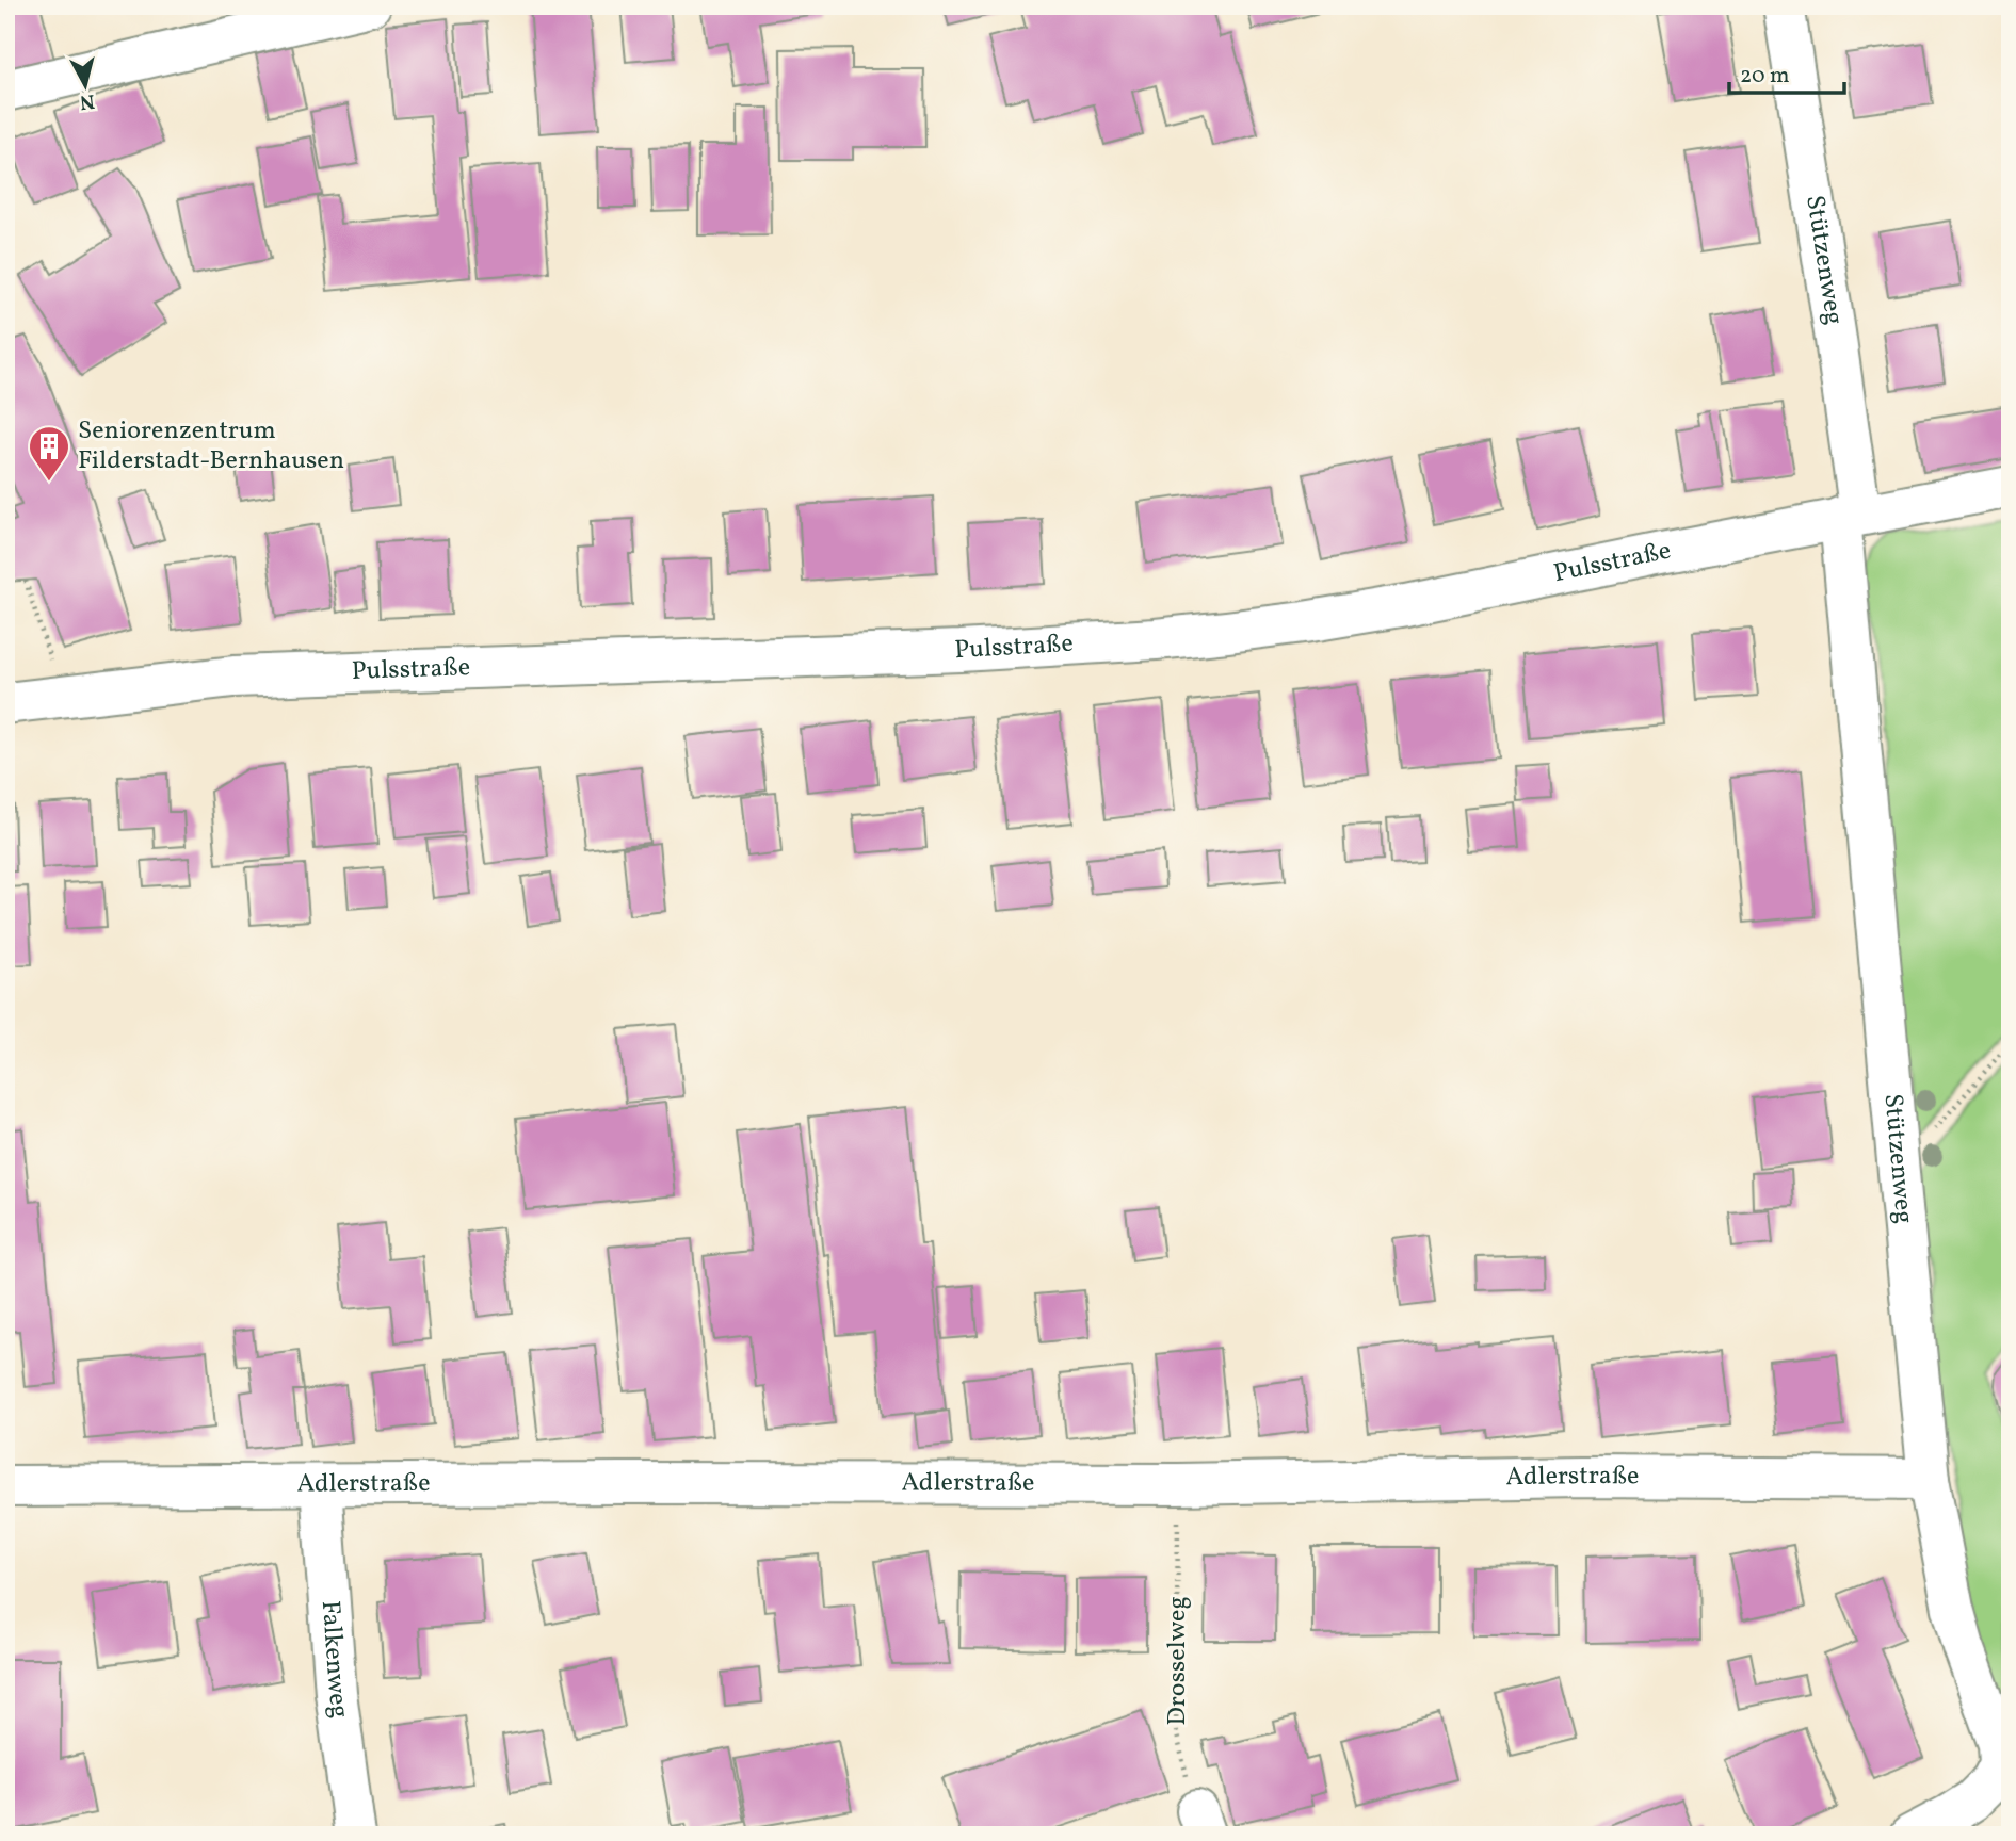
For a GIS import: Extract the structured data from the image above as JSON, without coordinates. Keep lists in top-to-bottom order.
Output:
{
  "streets": {
    "street": [
      "Stützenweg",
      "Pulsstraße",
      "Adlerstraße",
      "Falkenweg"
    ],
    "path": ["Drosselweg"]
  },
  "crossings": [
    ["Stützenweg", "Pulsstraße"],
    ["Stützenweg", "Adlerstraße"],
    ["Adlerstraße", "Falkenweg"],
    ["Adlerstraße", "Drosselweg"]
  ],
  "places": {
    "building": ["Seniorenzentrum Filderstadt-Bernhausen"]
  },
  "scale_bar": "20 m",
  "north": "bottom"
}
